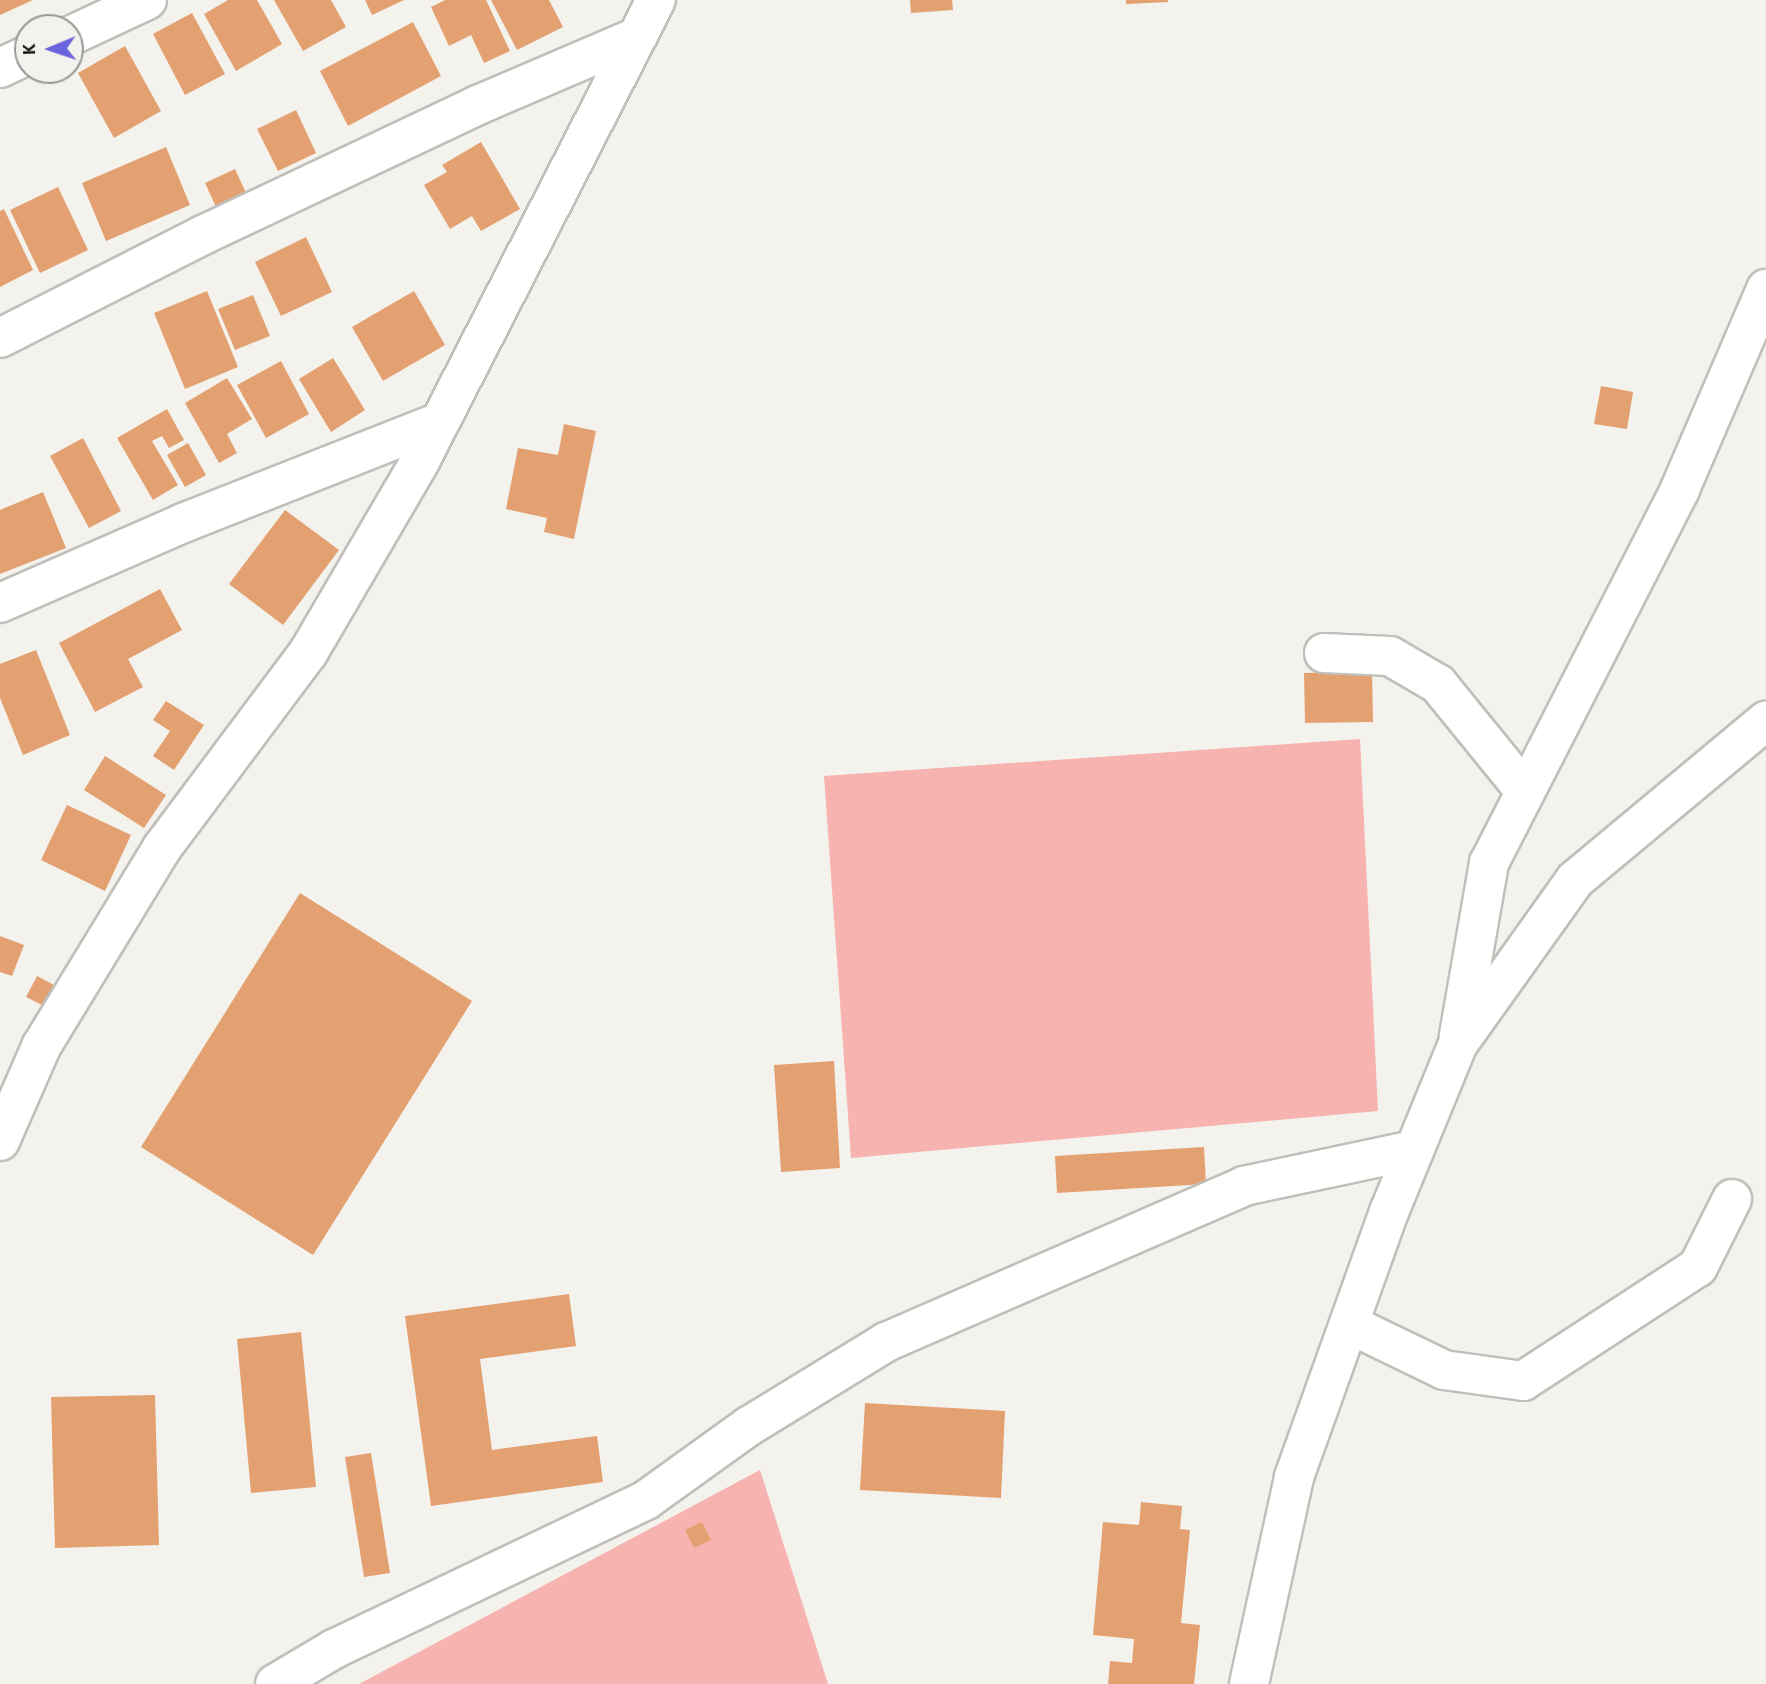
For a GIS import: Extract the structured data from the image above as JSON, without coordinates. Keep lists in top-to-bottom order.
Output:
{
  "north": "left"
}
